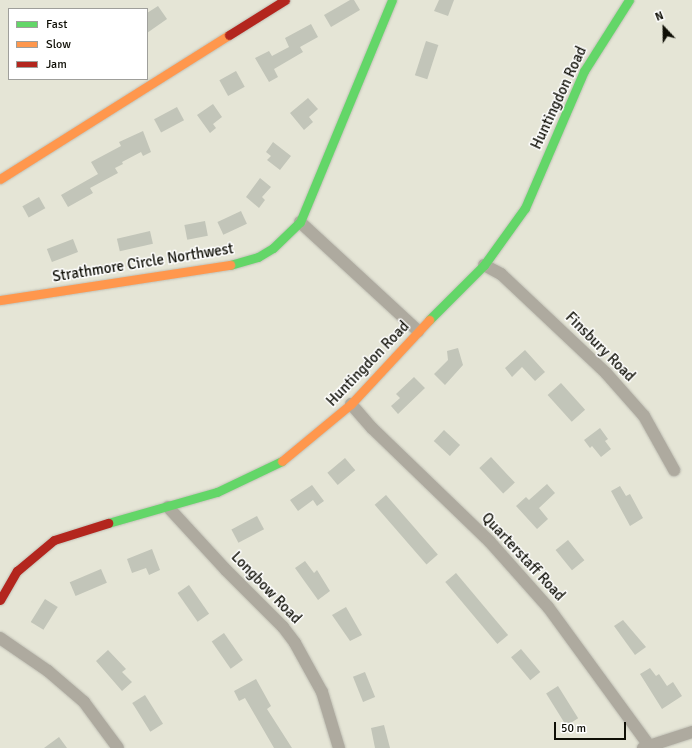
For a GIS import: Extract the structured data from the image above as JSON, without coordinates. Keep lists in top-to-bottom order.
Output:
{
  "streets": {
    "street": [
      "Huntingdon Road",
      "Strathmore Circle Northwest",
      "Finsbury Road",
      "Quarterstaff Road",
      "Longbow Road"
    ]
  },
  "crossings": [
    ["Huntingdon Road", "Finsbury Road"],
    ["Huntingdon Road", "Quarterstaff Road"],
    ["Huntingdon Road", "Longbow Road"]
  ],
  "legend": ["Fast", "Slow", "Jam"],
  "scale_bar": "50 m",
  "north": "top"
}
